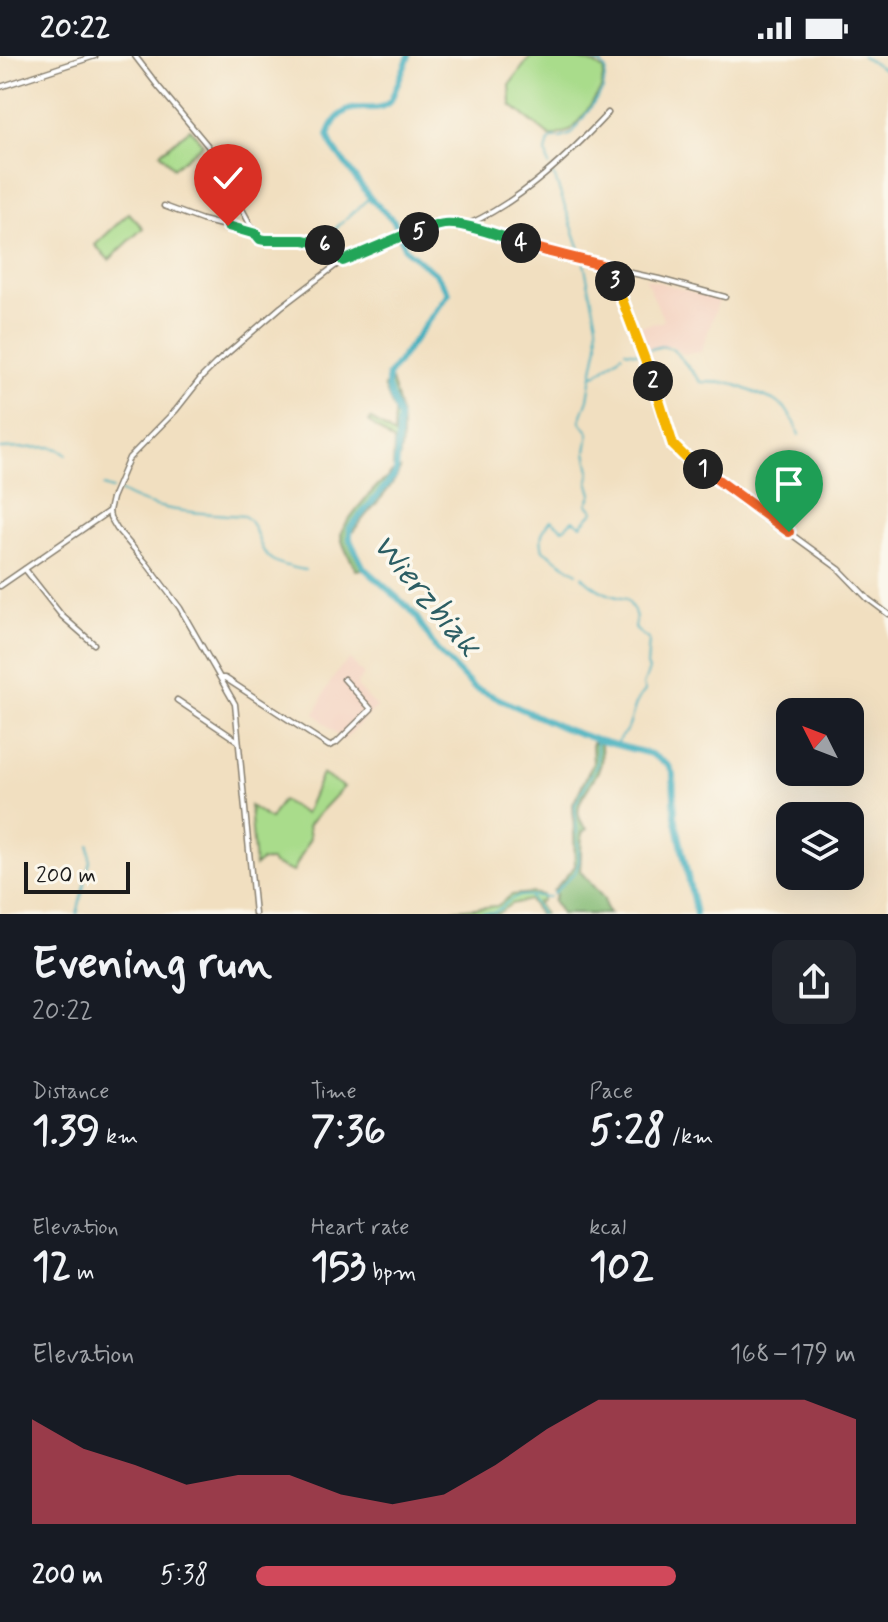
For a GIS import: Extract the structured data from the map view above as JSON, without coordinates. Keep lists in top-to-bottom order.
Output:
{
  "water": ["Wierzbiak"],
  "scale_bar": "200 m",
  "north": "top left",
  "page": {
    "status": "20:22",
    "pins": [
      "5",
      "4",
      "6",
      "3",
      "2",
      "1"
    ],
    "scale": "200 m",
    "heading": ["Evening run", "20:22"],
    "stats": [
      ["Distance", "1.39 km"],
      ["Time", "7:36"],
      ["Pace", "5:28 /km"],
      ["Elevation", "12 m"],
      ["Heart rate", "153 bpm"],
      ["kcal", "102"]
    ],
    "chart": ["Elevation", "168–179 m"],
    "list": [
      {
        "name": "200 m",
        "note": "5:38"
      }
    ]
  }
}
